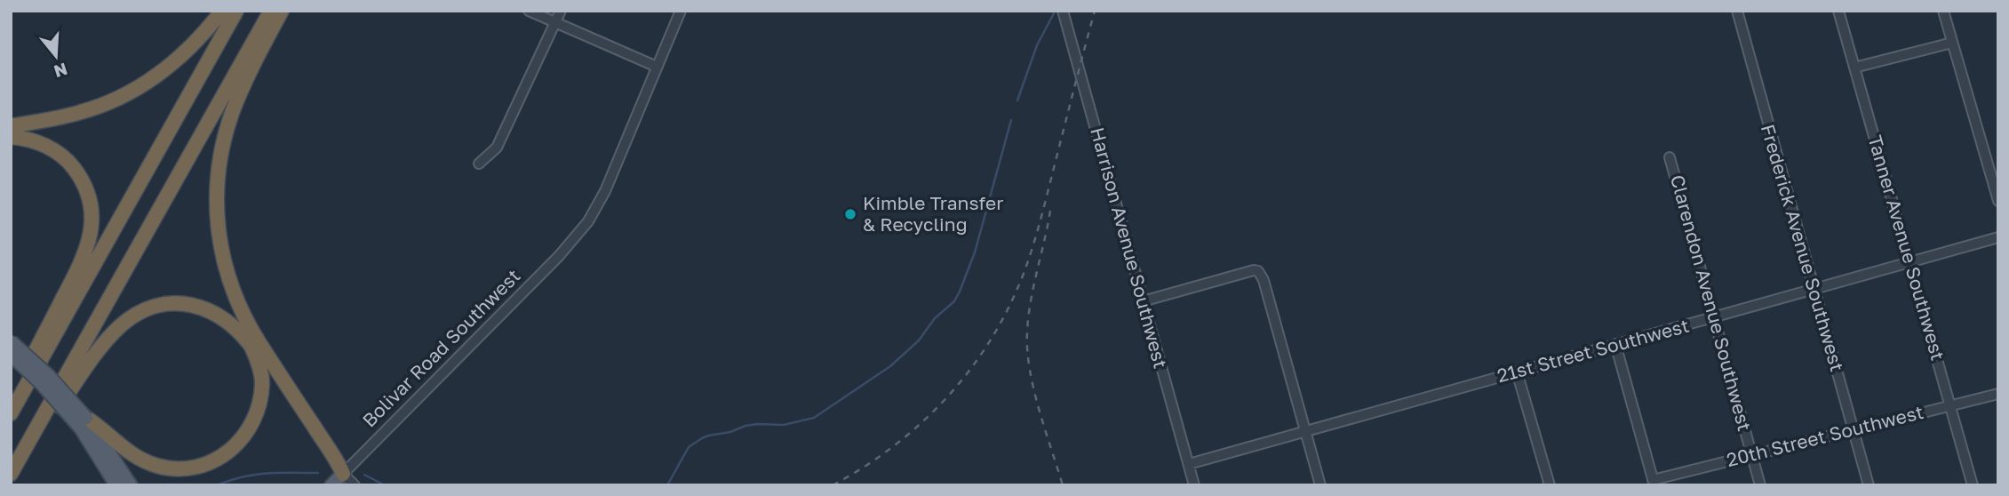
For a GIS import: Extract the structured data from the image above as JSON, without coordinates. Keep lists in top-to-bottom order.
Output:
{
  "streets": {
    "main road": ["Bolivar Road Southwest"],
    "street": [
      "Harrison Avenue Southwest",
      "Frederick Avenue Southwest",
      "Tanner Avenue Southwest",
      "Clarendon Avenue Southwest",
      "21st Street Southwest",
      "20th Street Southwest"
    ]
  },
  "crossings": [
    ["Harrison Avenue Southwest", "21st Street Southwest"],
    ["Frederick Avenue Southwest", "21st Street Southwest"],
    ["Frederick Avenue Southwest", "20th Street Southwest"],
    ["Tanner Avenue Southwest", "21st Street Southwest"],
    ["Tanner Avenue Southwest", "20th Street Southwest"],
    ["Clarendon Avenue Southwest", "21st Street Southwest"],
    ["Clarendon Avenue Southwest", "20th Street Southwest"]
  ],
  "places": ["Kimble Transfer & Recycling"],
  "north": "bottom"
}
